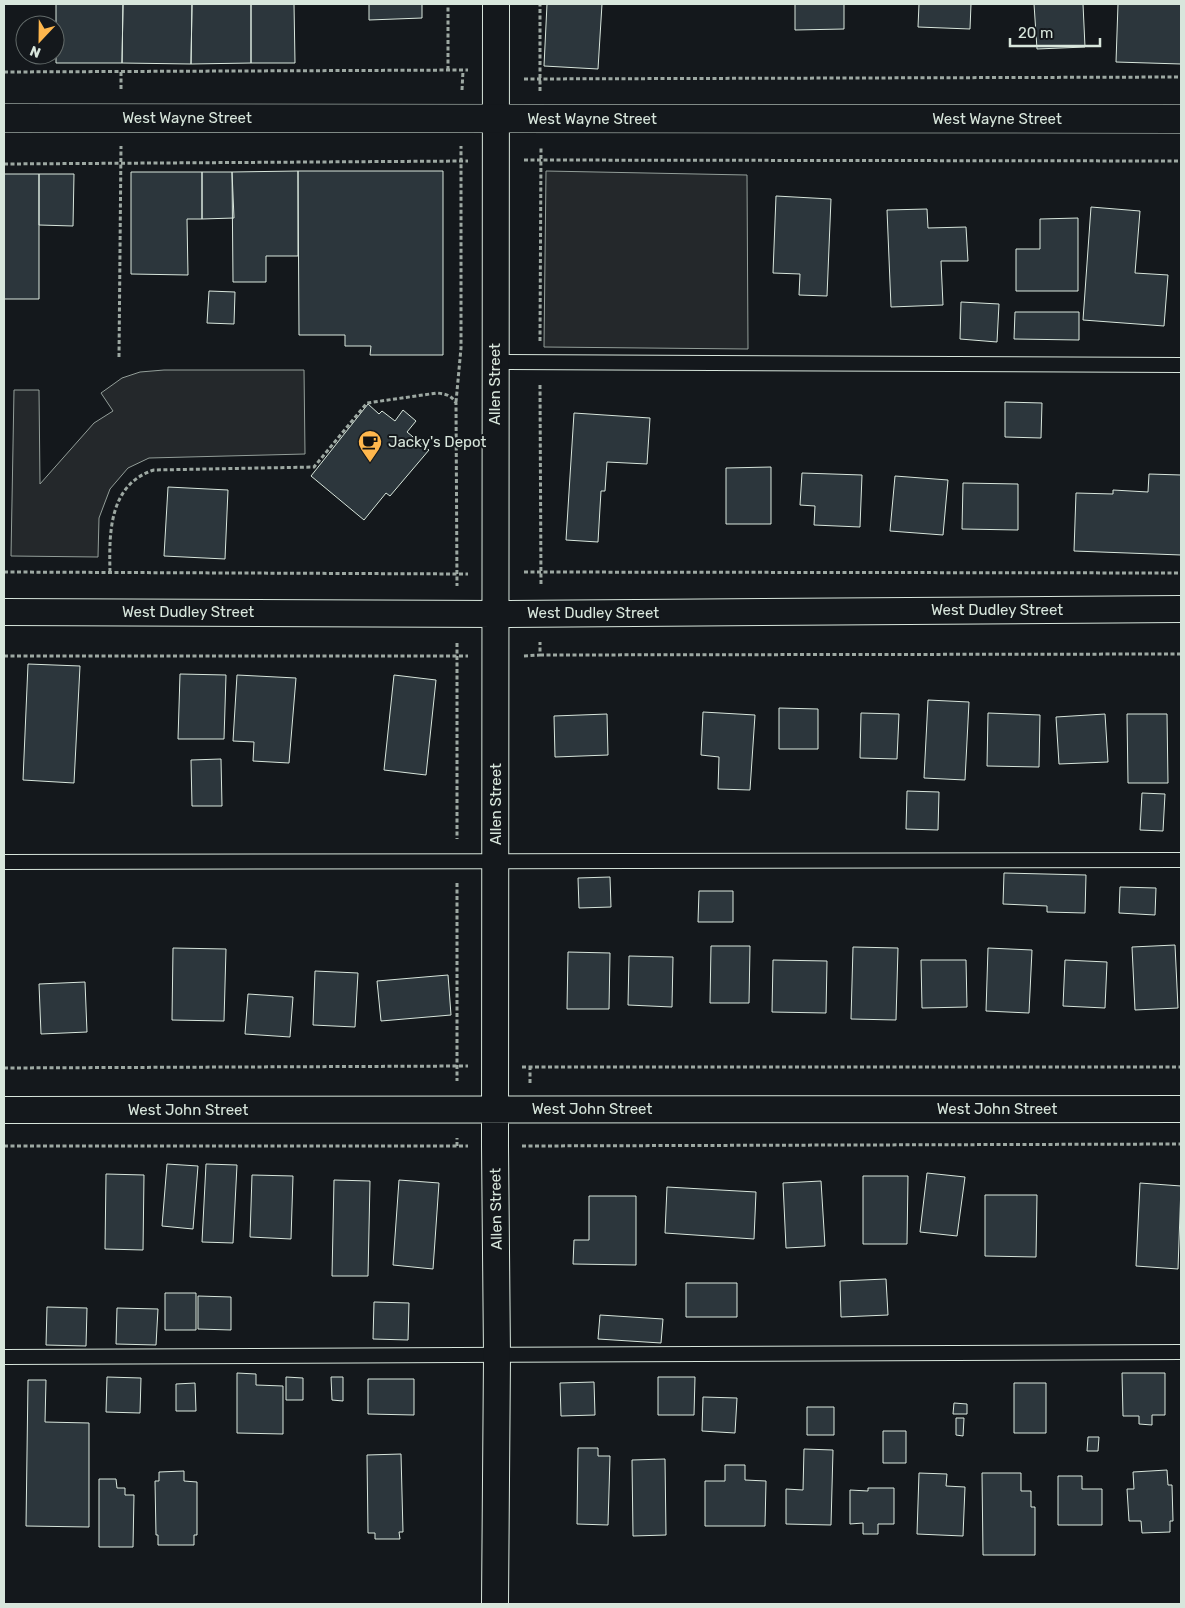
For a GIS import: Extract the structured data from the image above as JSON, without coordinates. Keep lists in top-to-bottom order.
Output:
{
  "streets": {
    "street": [
      "West Wayne Street",
      "Allen Street",
      "West Dudley Street",
      "West John Street"
    ]
  },
  "crossings": [
    ["West Wayne Street", "Allen Street"],
    ["Allen Street", "West Dudley Street"],
    ["Allen Street", "West John Street"]
  ],
  "places": {
    "cafe": ["Jacky's Depot"]
  },
  "scale_bar": "20 m",
  "north": "bottom"
}
